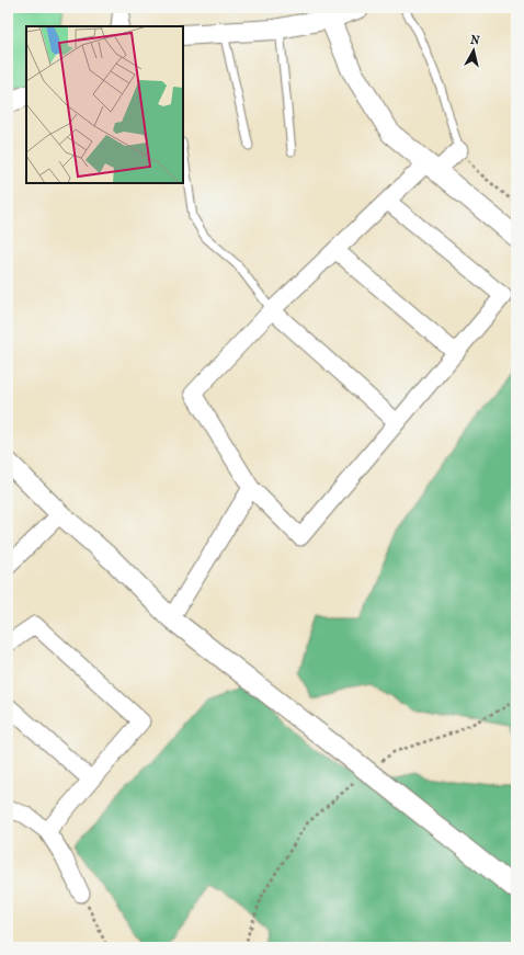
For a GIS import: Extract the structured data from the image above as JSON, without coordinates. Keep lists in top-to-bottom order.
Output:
{
  "north": "top"
}
